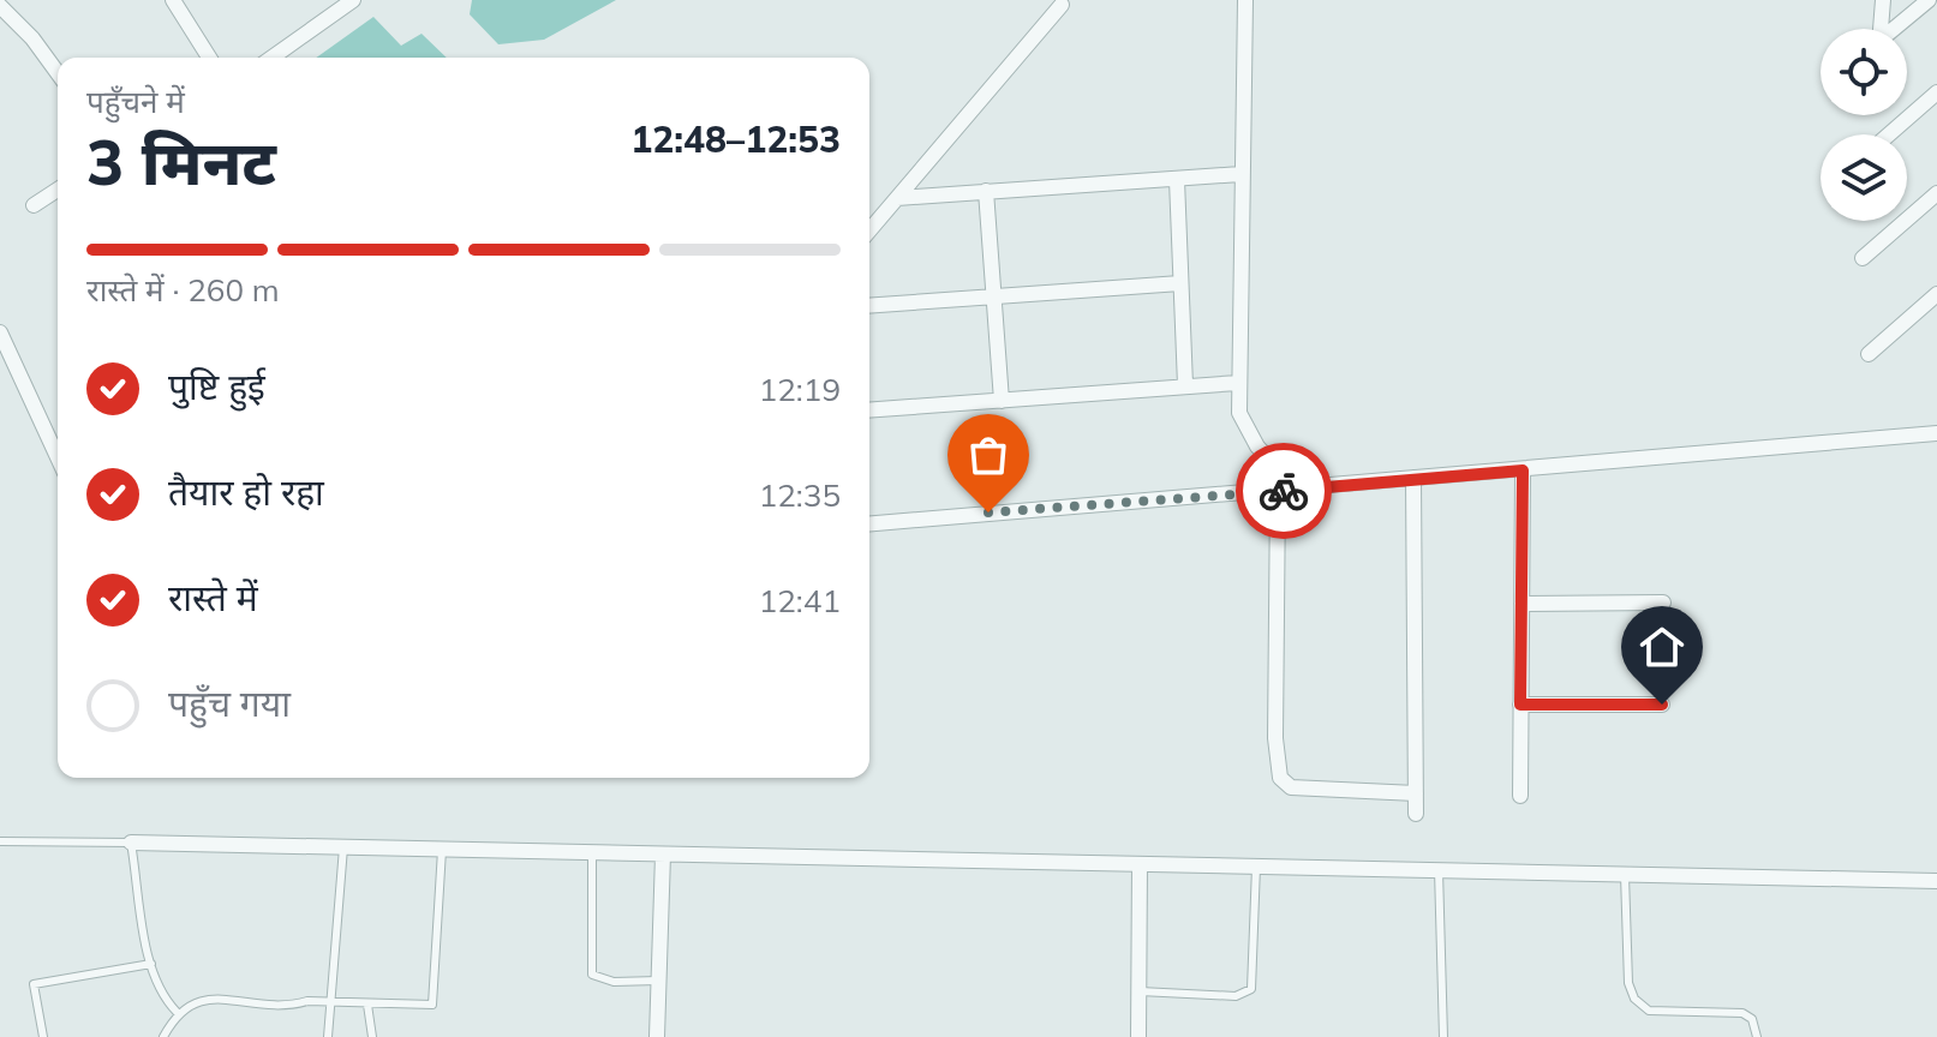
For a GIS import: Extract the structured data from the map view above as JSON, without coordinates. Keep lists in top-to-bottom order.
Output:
{
  "page": {
    "heading": ["3 मिनट", "पहुँचने में", "12:48–12:53"],
    "bar": "रास्ते में · 260 m",
    "list": [
      ["पुष्टि हुई", "12:19"],
      ["तैयार हो रहा", "12:35"],
      ["रास्ते में", "12:41"],
      "पहुँच गया"
    ]
  }
}
